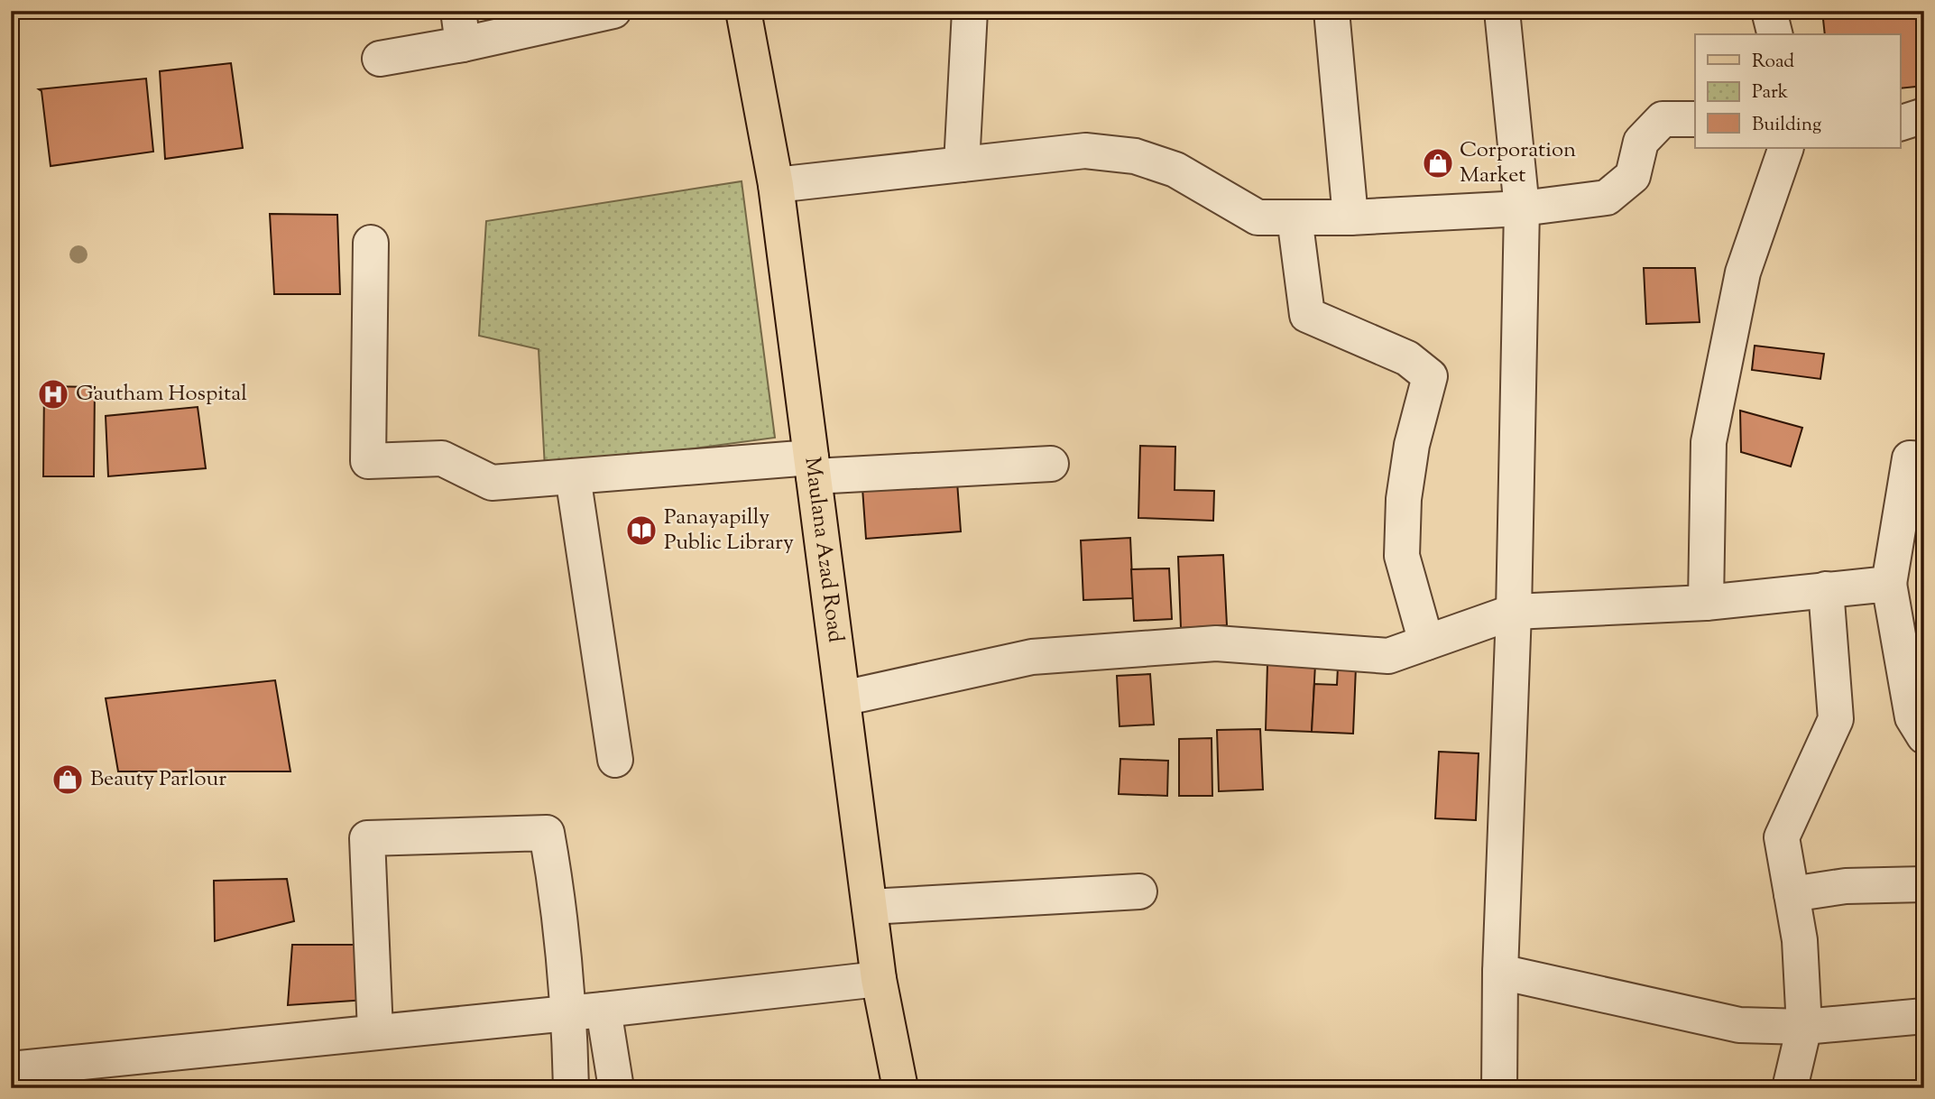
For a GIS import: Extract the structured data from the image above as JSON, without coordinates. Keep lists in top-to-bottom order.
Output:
{
  "streets": {
    "main road": ["Maulana Azad Road"]
  },
  "places": {
    "shop": ["Corporation Market", "Beauty Parlour"],
    "hospital": ["Gautham Hospital"],
    "library": ["Panayapilly Public Library"]
  },
  "legend": ["Road", "Park", "Building"]
}
